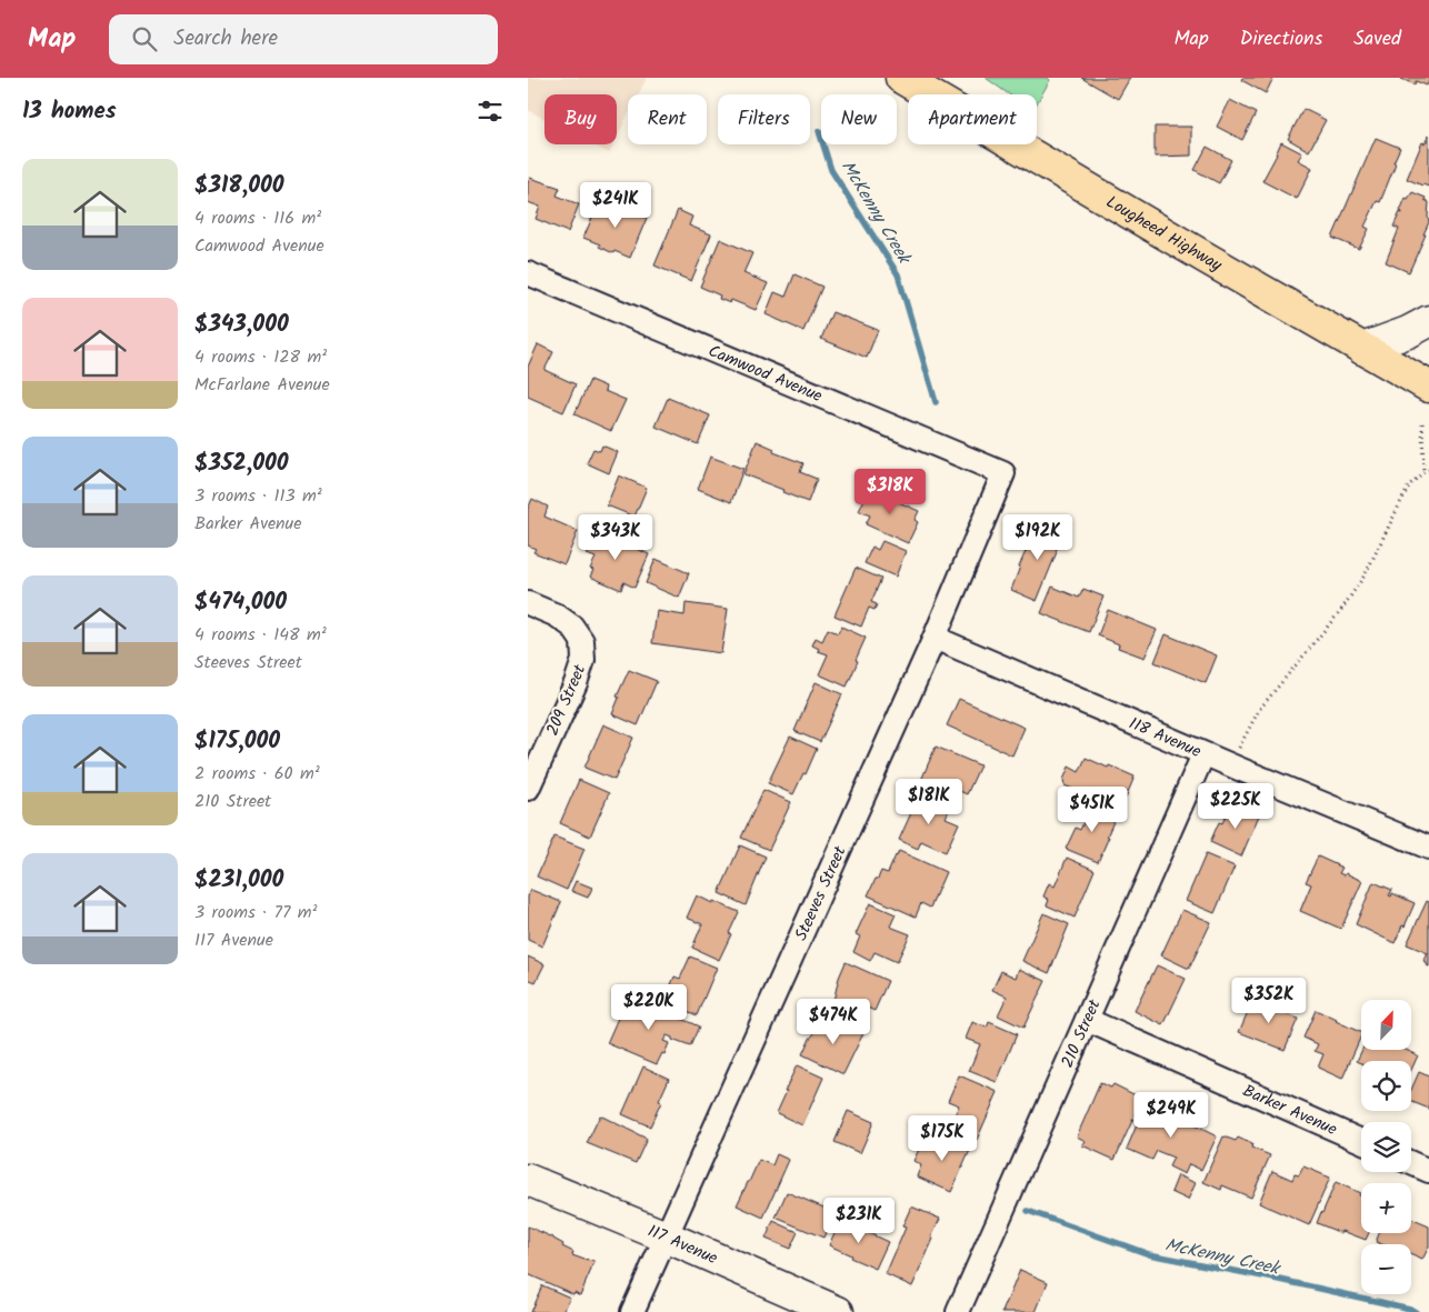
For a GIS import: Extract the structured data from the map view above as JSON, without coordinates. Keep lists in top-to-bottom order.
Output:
{
  "streets": {
    "highway": ["Lougheed Highway"],
    "street": [
      "Camwood Avenue",
      "209 Street",
      "118 Avenue",
      "Steeves Street",
      "210 Street",
      "Barker Avenue",
      "117 Avenue"
    ]
  },
  "crossings": [
    ["Camwood Avenue", "Steeves Street"],
    ["118 Avenue", "Steeves Street"],
    ["118 Avenue", "210 Street"],
    ["Steeves Street", "117 Avenue"],
    ["210 Street", "Barker Avenue"]
  ],
  "water": ["McKenny Creek"],
  "north": "top right",
  "page": {
    "header": "Map",
    "search": "Search here",
    "nav": ["Map", "Directions", "Saved"],
    "heading": "13 homes",
    "chip": [
      "Buy",
      "Rent",
      "Filters",
      "New",
      "Apartment"
    ],
    "list": [
      {
        "name": "$318,000",
        "note": "4 rooms · 116 m² · Camwood Avenue"
      },
      {
        "name": "$343,000",
        "note": "4 rooms · 128 m² · McFarlane Avenue"
      },
      {
        "name": "$352,000",
        "note": "3 rooms · 113 m² · Barker Avenue"
      },
      {
        "name": "$474,000",
        "note": "4 rooms · 148 m² · Steeves Street"
      },
      {
        "name": "$175,000",
        "note": "2 rooms · 60 m² · 210 Street"
      },
      {
        "name": "$231,000",
        "note": "3 rooms · 77 m² · 117 Avenue"
      }
    ],
    "price": [
      "$241K",
      "$318K",
      "$343K",
      "$192K",
      "$181K",
      "$225K",
      "$451K",
      "$352K",
      "$220K",
      "$474K",
      "$249K",
      "$175K",
      "$231K"
    ],
    "map_buttons": ["+", "−"]
  }
}
